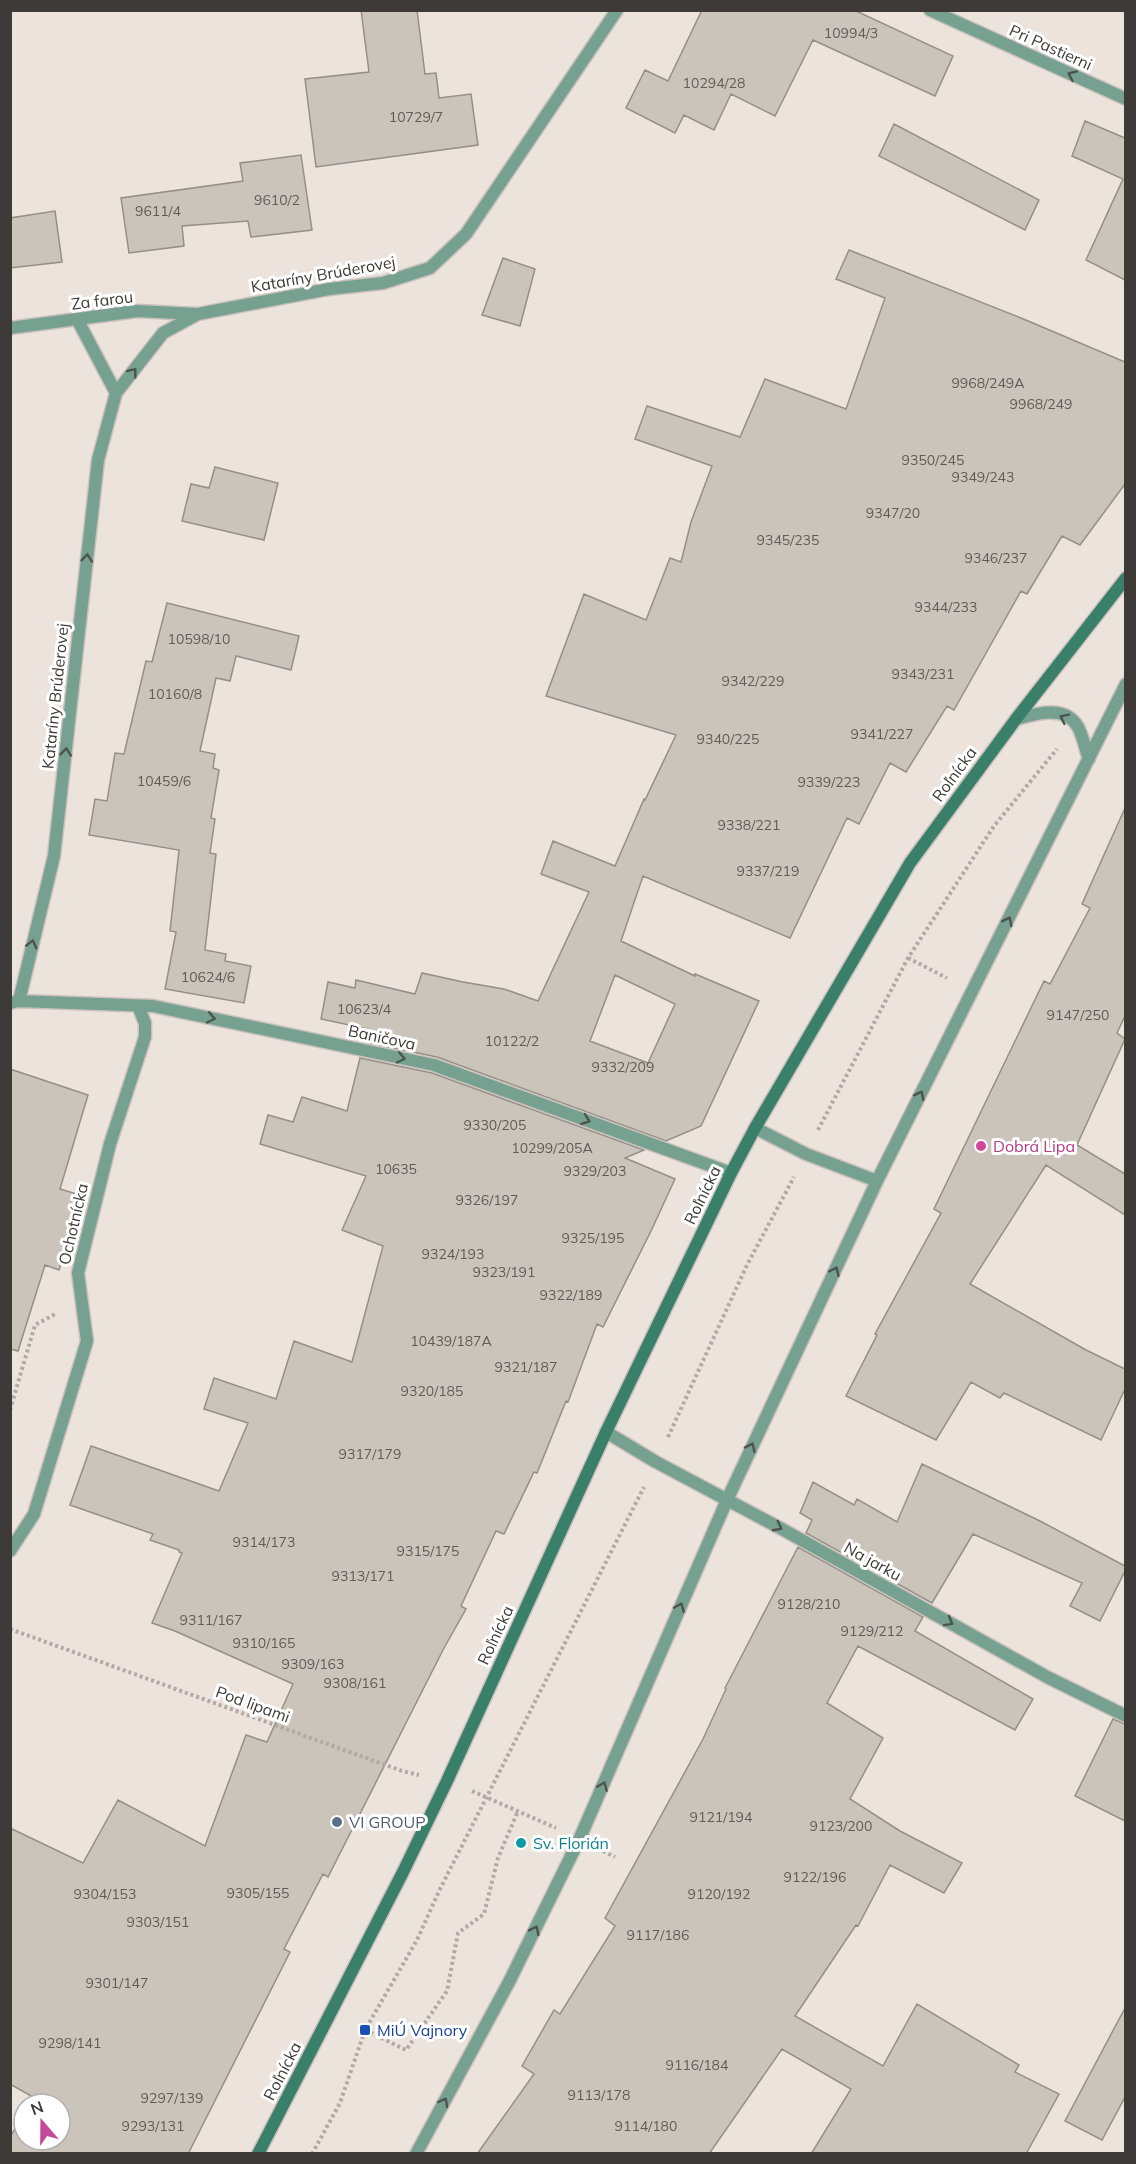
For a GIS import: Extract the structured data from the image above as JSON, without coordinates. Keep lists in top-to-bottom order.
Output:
{
  "streets": {
    "street": [
      "Pri Pastierni",
      "Kataríny Brúderovej",
      "Za farou",
      "Roľnícka",
      "Baničova",
      "Ochotnícka",
      "Na jarku"
    ],
    "path": ["Pod lipami"]
  },
  "crossings": [
    ["Kataríny Brúderovej", "Za farou"],
    ["Kataríny Brúderovej", "Baničova"],
    ["Roľnícka", "Baničova"],
    ["Roľnícka", "Na jarku"],
    ["Roľnícka", "Pod lipami"],
    ["Baničova", "Ochotnícka"]
  ],
  "one_way": [
    "Pri Pastierni",
    "Kataríny Brúderovej",
    "Baničova",
    "Na jarku"
  ],
  "places": {
    "other": ["Dobrá Lipa", "VI GROUP", "Sv. Florián"],
    "transit": ["MiÚ Vajnory"]
  },
  "house_numbers": [
    "10994/3",
    "10294/28",
    "10729/7",
    "9610/2",
    "9611/4",
    "9968/249A",
    "9968/249",
    "9350/245",
    "9349/243",
    "9347/20",
    "9345/235",
    "9346/237",
    "9344/233",
    "10598/10",
    "9343/231",
    "9342/229",
    "10160/8",
    "9341/227",
    "9340/225",
    "10459/6",
    "9339/223",
    "9338/221",
    "9337/219",
    "10624/6",
    "10623/4",
    "9147/250",
    "10122/2",
    "9332/209",
    "9330/205",
    "10299/205A",
    "10635",
    "9329/203",
    "9326/197",
    "9325/195",
    "9324/193",
    "9323/191",
    "9322/189",
    "10439/187A",
    "9321/187",
    "9320/185",
    "9317/179",
    "9314/173",
    "9315/175",
    "9313/171",
    "9128/210",
    "9311/167",
    "9129/212",
    "9310/165",
    "9309/163",
    "9308/161",
    "9121/194",
    "9123/200",
    "9122/196",
    "9305/155",
    "9304/153",
    "9120/192",
    "9303/151",
    "9117/186",
    "9301/147",
    "9298/141",
    "9116/184",
    "9113/178",
    "9297/139",
    "9293/131",
    "9114/180"
  ],
  "north": "top"
}
